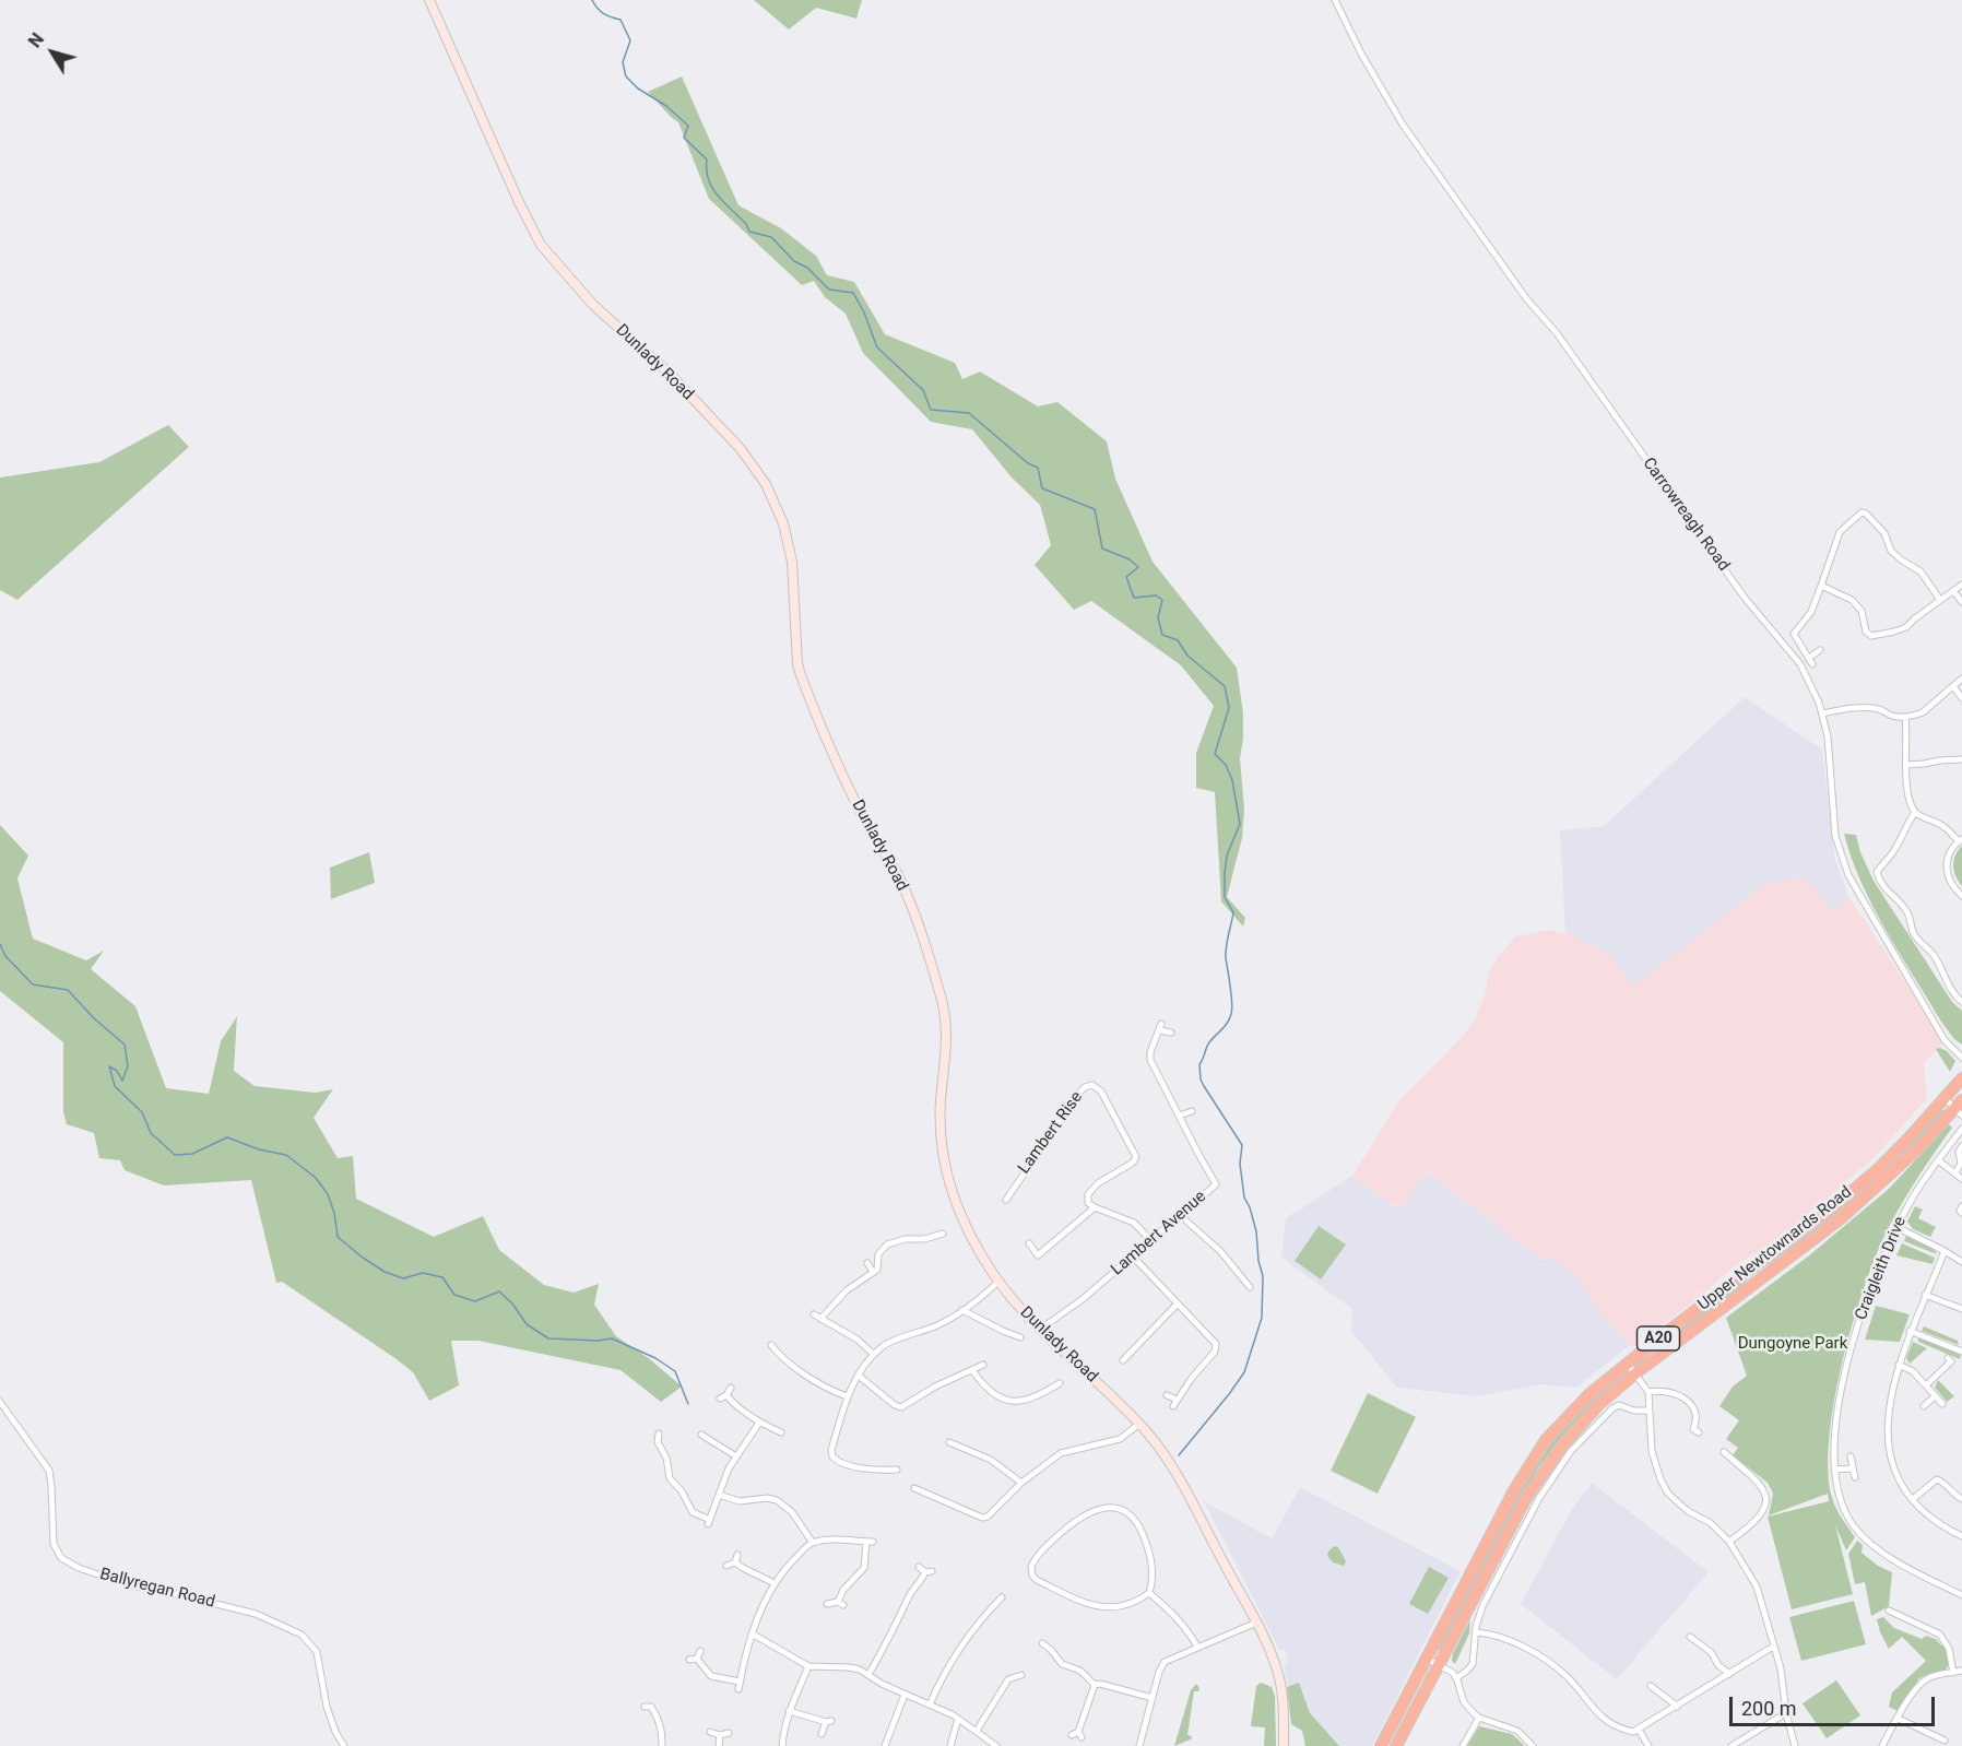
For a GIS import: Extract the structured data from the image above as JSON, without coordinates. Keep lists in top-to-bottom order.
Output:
{
  "streets": {
    "highway": ["Upper Newtownards Road", "A20"],
    "street": [
      "Dunlady Road",
      "Carrowreagh Road",
      "Lambert Rise",
      "Lambert Avenue",
      "Craigleith Drive",
      "Ballyregan Road"
    ]
  },
  "crossings": [
    ["Dunlady Road", "Lambert Avenue"]
  ],
  "parks": ["Dungoyne Park"],
  "scale_bar": "200 m",
  "north": "top left"
}
